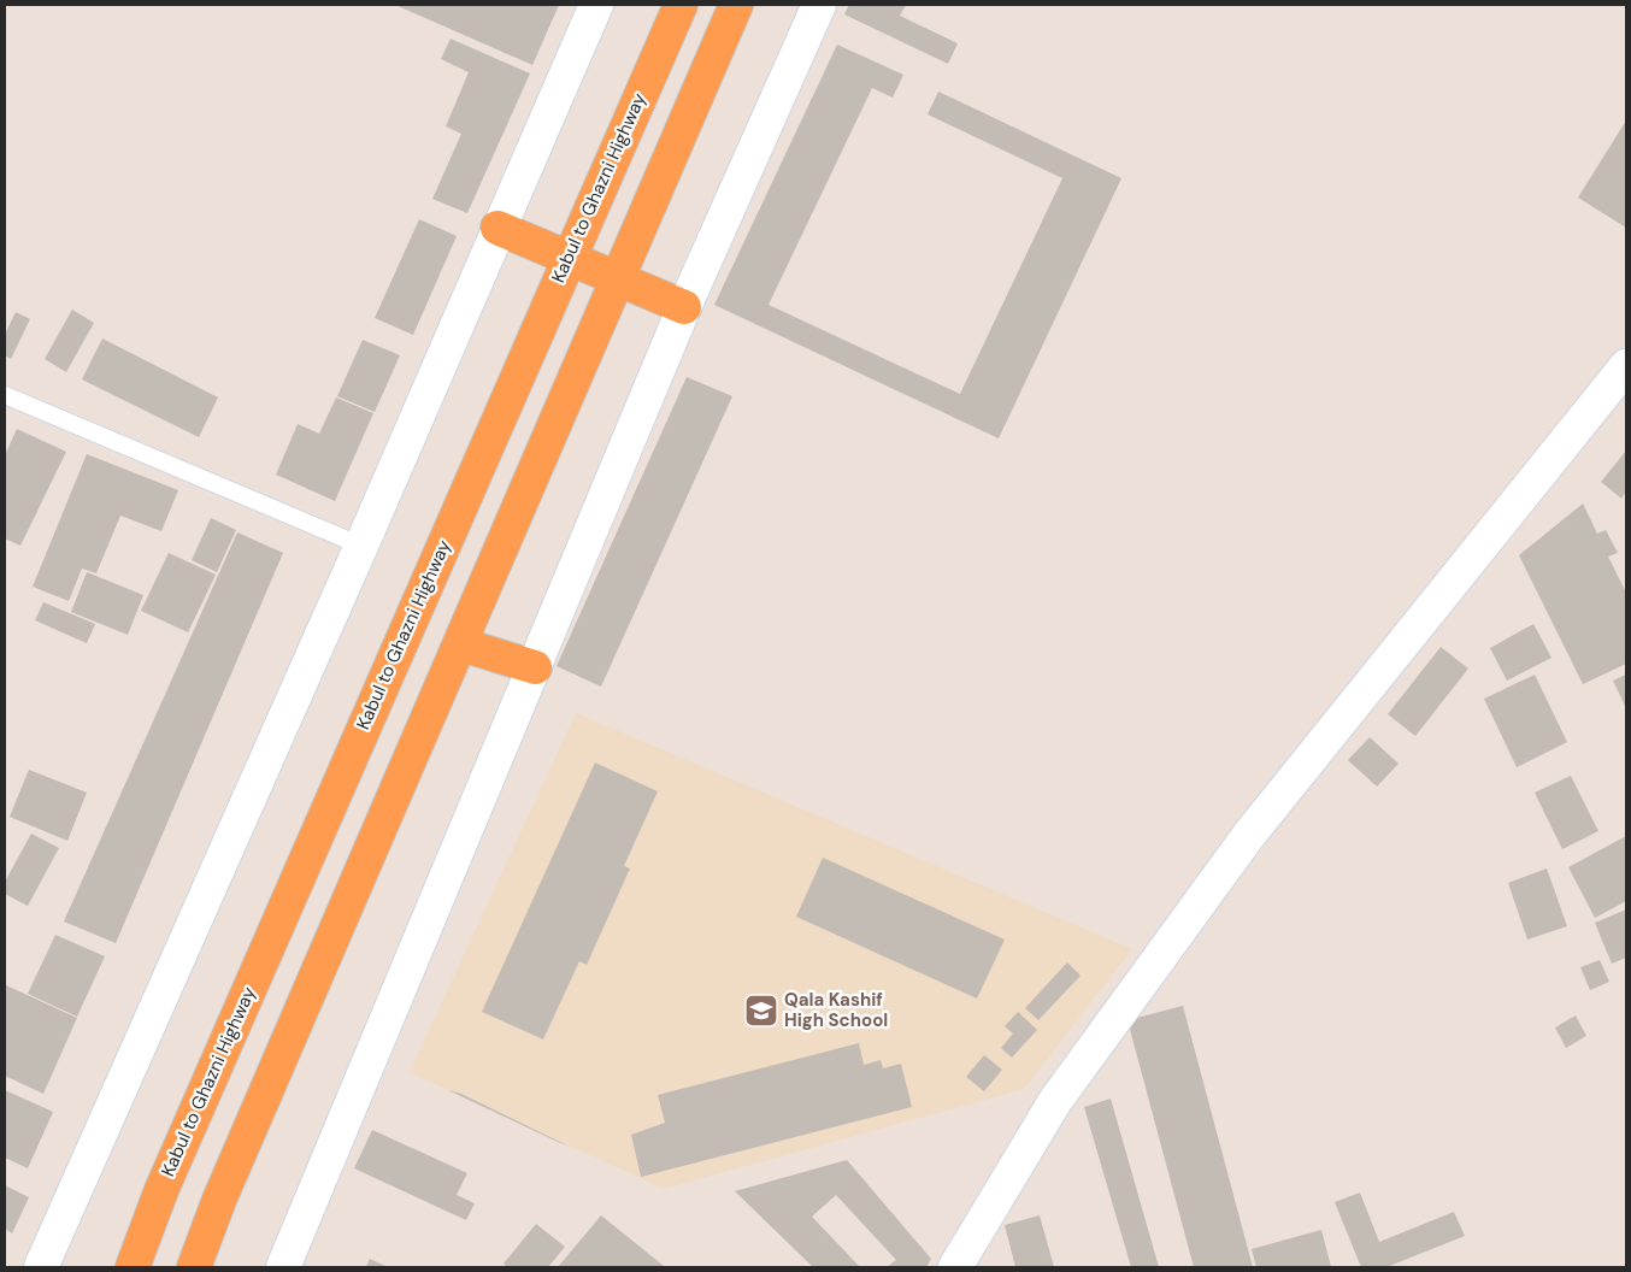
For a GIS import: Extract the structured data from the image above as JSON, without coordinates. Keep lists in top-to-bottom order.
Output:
{
  "streets": {
    "highway": ["Kabul to Ghazni Highway"]
  },
  "places": {
    "school or university": ["Qala Kashif High School"]
  }
}
